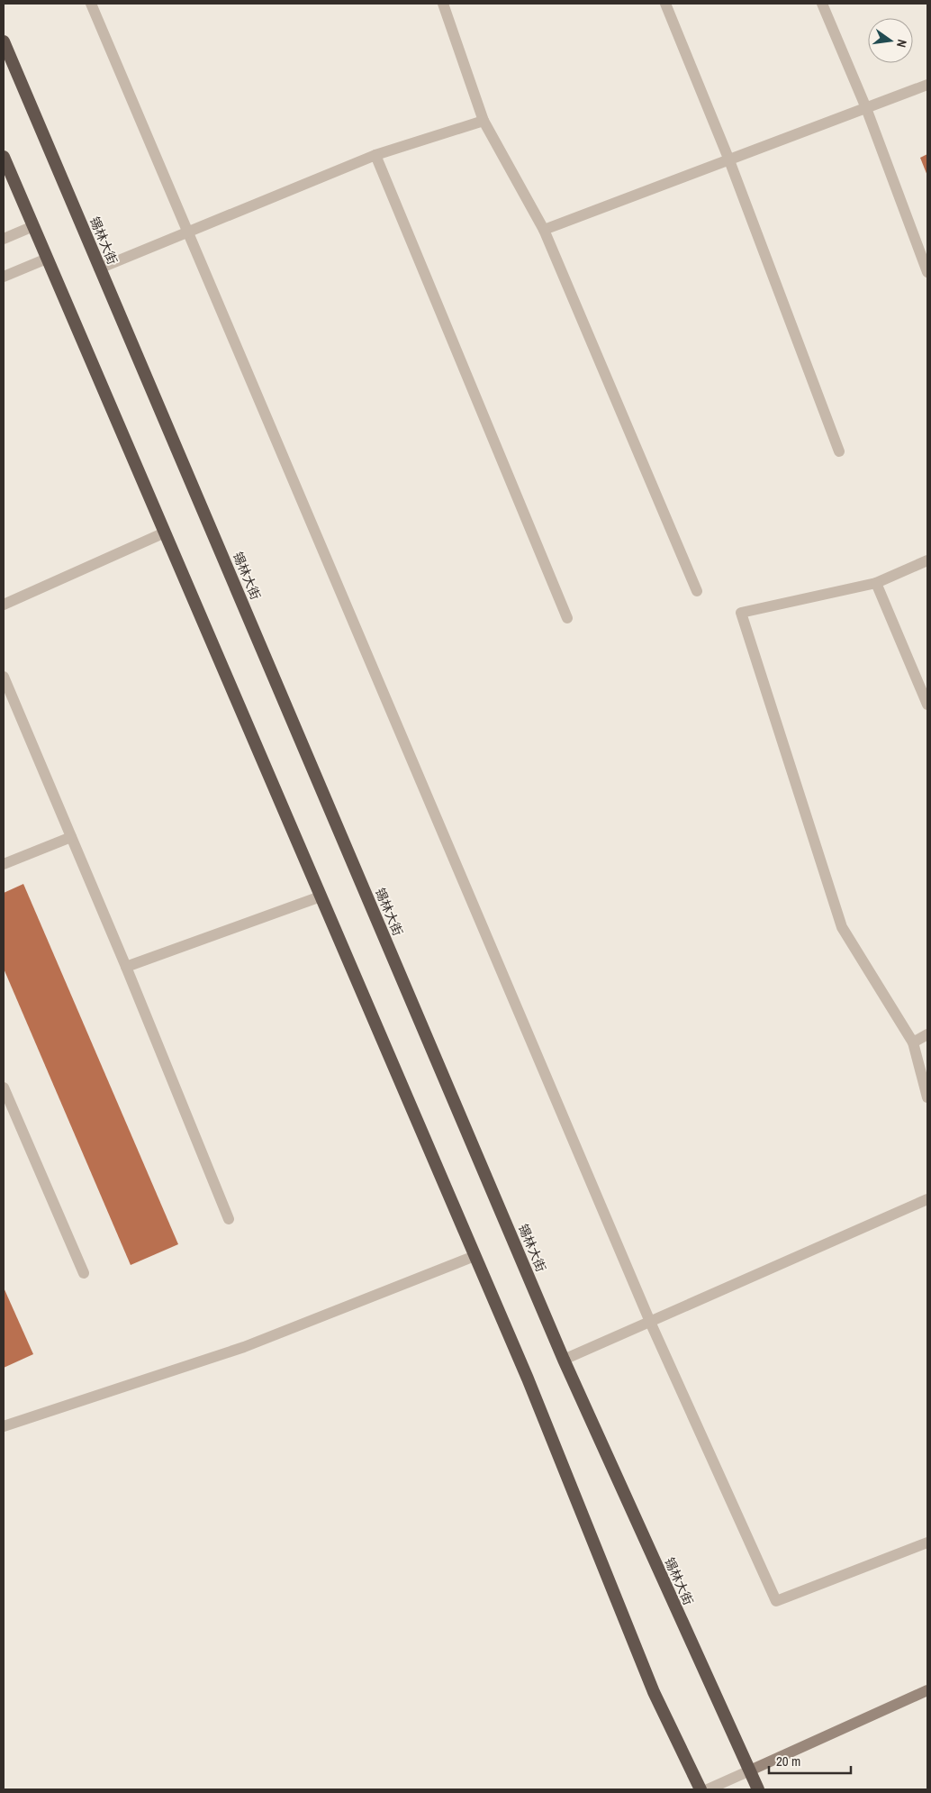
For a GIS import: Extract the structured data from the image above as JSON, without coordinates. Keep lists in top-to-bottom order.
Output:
{
  "streets": {
    "highway": ["锡林大街"]
  },
  "scale_bar": "20 m",
  "north": "right"
}
